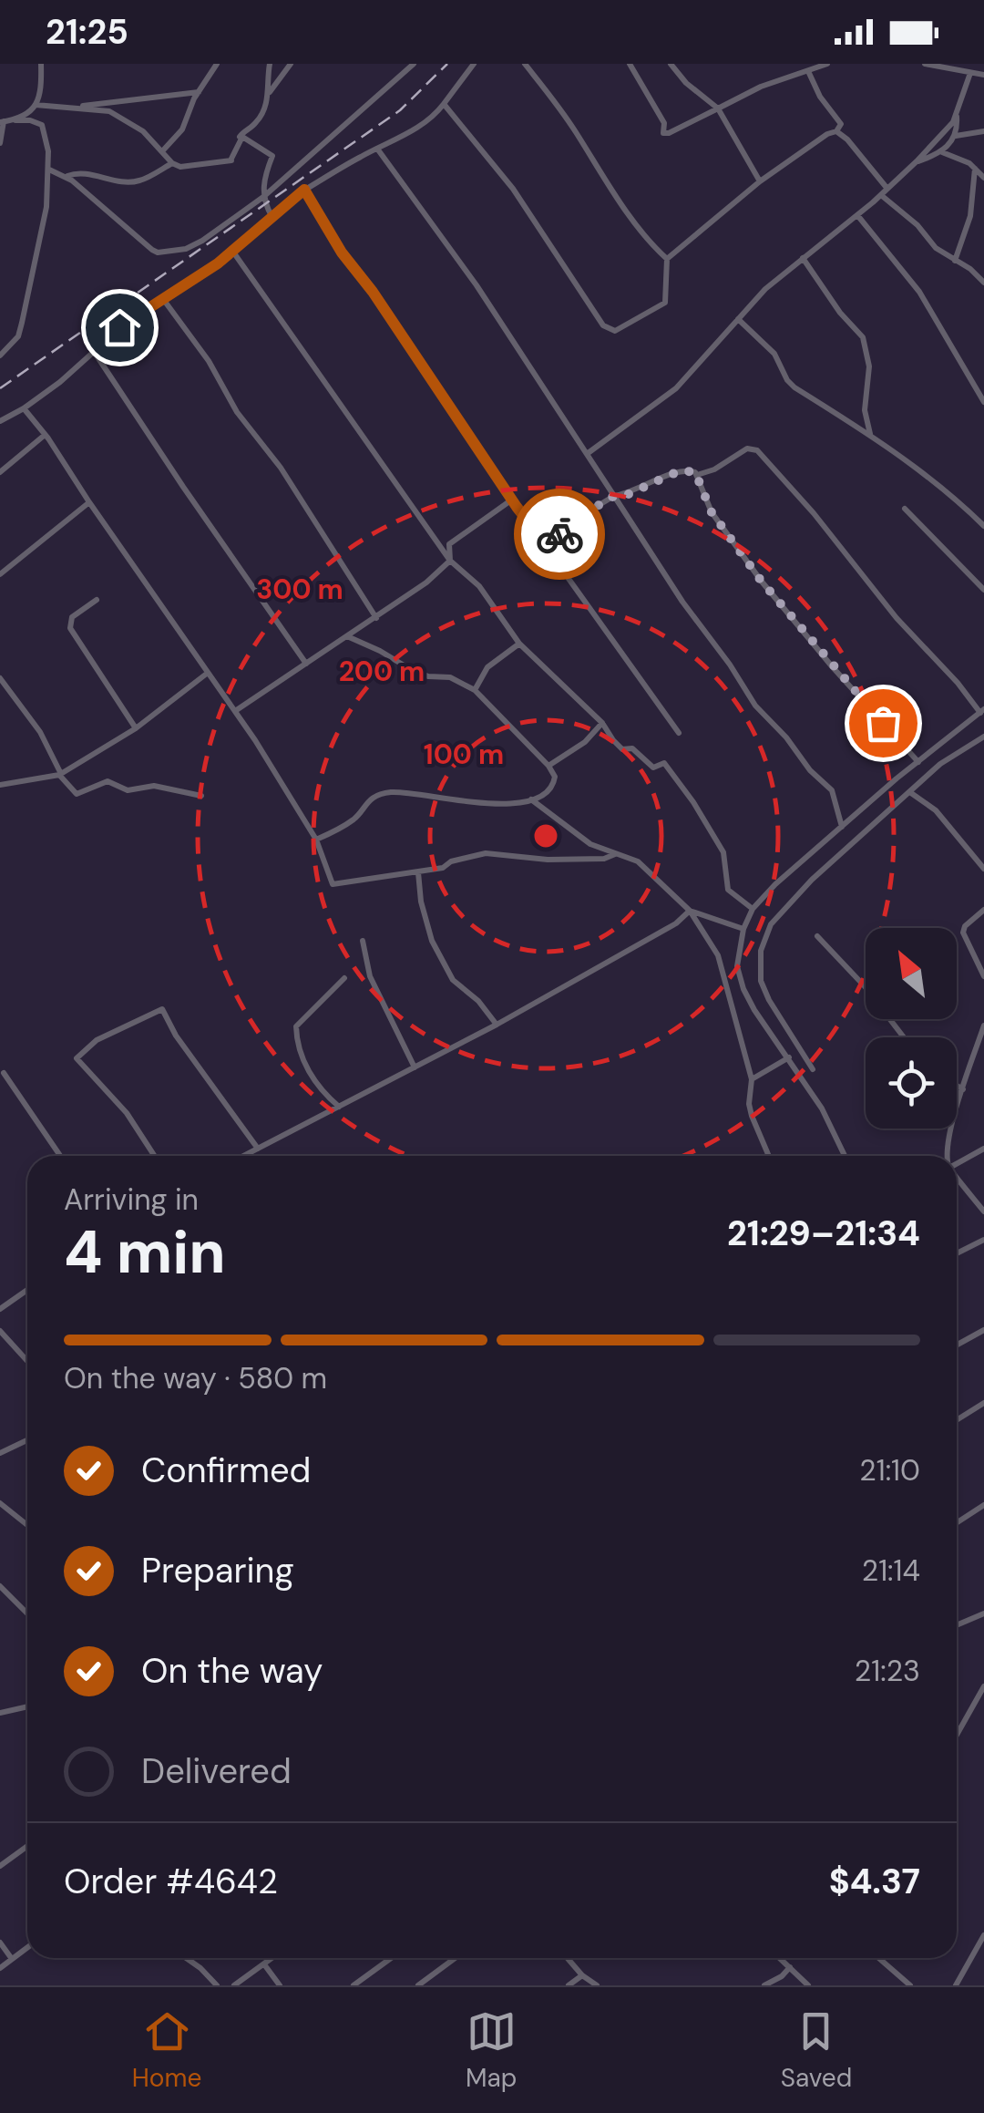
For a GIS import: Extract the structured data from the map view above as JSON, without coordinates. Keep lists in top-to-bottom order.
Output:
{
  "north": "top left",
  "page": {
    "status": "21:25",
    "heading": ["4 min", "Arriving in", "21:29–21:34"],
    "panel": ["Order #4642", "$4.37"],
    "bar": "On the way · 580 m",
    "list": [
      ["Confirmed", "21:10"],
      ["Preparing", "21:14"],
      ["On the way", "21:23"],
      "Delivered"
    ],
    "tabs": ["Home", "Map", "Saved"]
  },
  "rings": ["300 m", "200 m", "100 m"]
}
